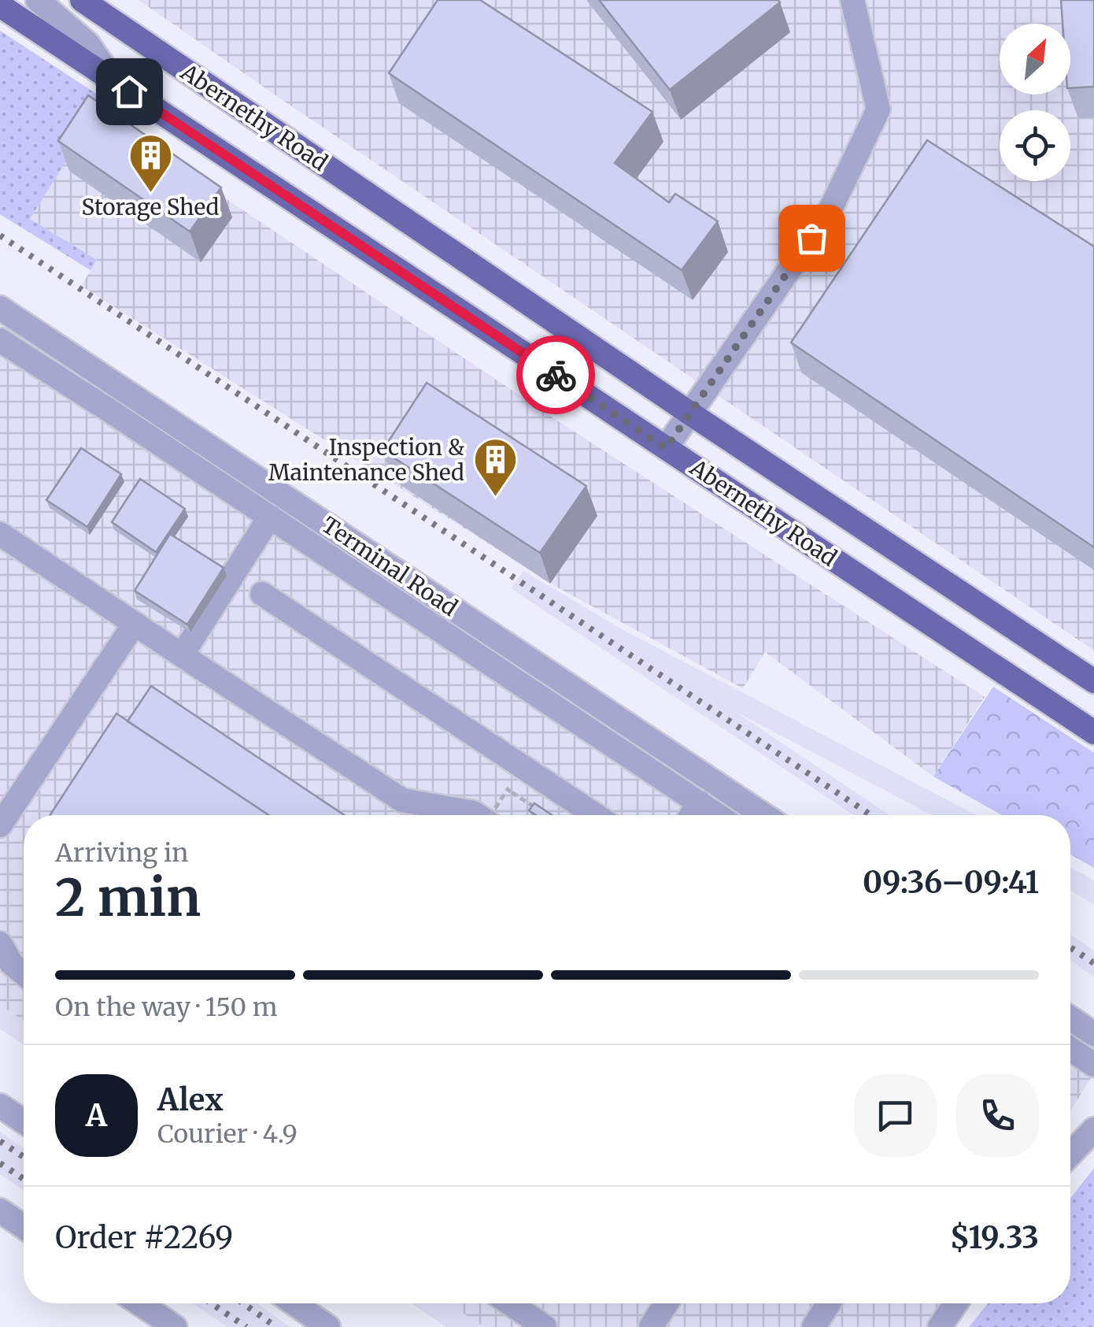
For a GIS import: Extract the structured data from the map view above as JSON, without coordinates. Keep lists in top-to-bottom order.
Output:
{
  "streets": {
    "main road": ["Abernethy Road"],
    "street": ["Terminal Road"]
  },
  "places": {
    "building": ["Storage Shed", "Inspection & Maintenance Shed"]
  },
  "north": "top right",
  "page": {
    "heading": ["2 min", "Arriving in", "09:36–09:41"],
    "panel": [
      "Alex",
      "Courier · 4.9",
      "Order #2269",
      "$19.33"
    ],
    "bar": "On the way · 150 m",
    "round": "A"
  }
}
